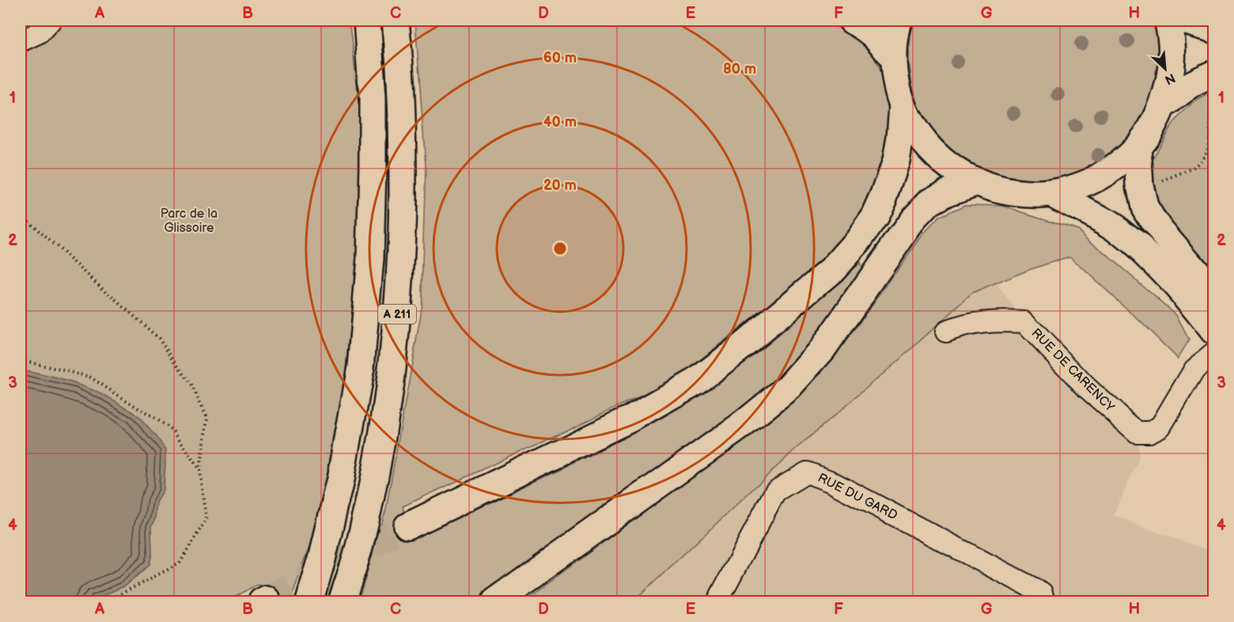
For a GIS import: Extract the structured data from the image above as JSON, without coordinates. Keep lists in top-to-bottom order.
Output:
{
  "streets": {
    "main road": ["A 211"],
    "street": ["RUE DE CARENCY", "RUE DU GARD"]
  },
  "parks": ["Parc de la Glissoire"],
  "north": "bottom right",
  "grid": {
    "columns": [
      "A",
      "B",
      "C",
      "D",
      "E",
      "F",
      "G",
      "H"
    ],
    "rows": [
      "1",
      "2",
      "3",
      "4"
    ]
  },
  "rings": [
    "60 m",
    "80 m",
    "40 m",
    "20 m"
  ]
}
